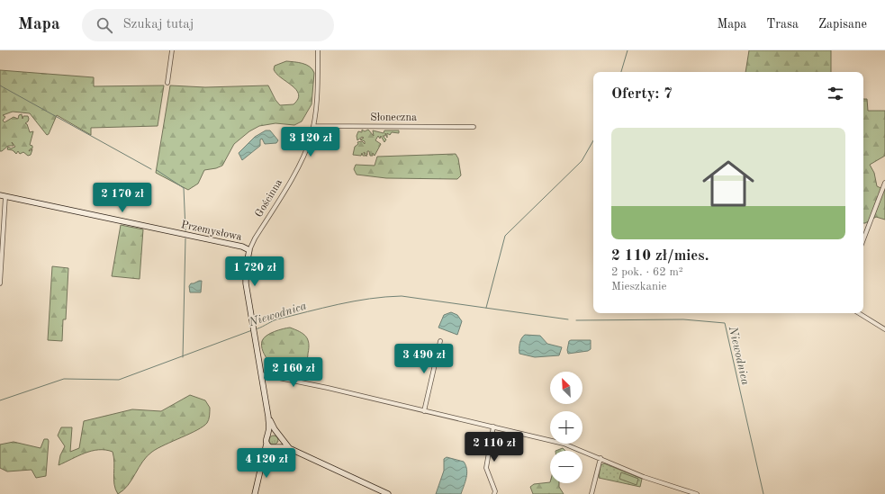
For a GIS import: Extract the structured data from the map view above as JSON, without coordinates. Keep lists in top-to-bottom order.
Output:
{
  "streets": {
    "street": ["Słoneczna", "Gościnna", "Przemysłowa"]
  },
  "crossings": [
    ["Słoneczna", "Gościnna"],
    ["Gościnna", "Przemysłowa"]
  ],
  "water": ["Niewodnica"],
  "north": "top left",
  "page": {
    "header": "Mapa",
    "search": "Szukaj tutaj",
    "nav": ["Mapa", "Trasa", "Zapisane"],
    "heading": "Oferty: 7",
    "list": [
      {
        "name": "2 110 zł/mies.",
        "note": "2 pok. · 62 m² · Mieszkanie"
      }
    ],
    "price": [
      "3 120 zł",
      "2 170 zł",
      "1 720 zł",
      "3 490 zł",
      "2 160 zł",
      "2 110 zł",
      "4 120 zł"
    ],
    "map_buttons": ["+", "−"]
  }
}
